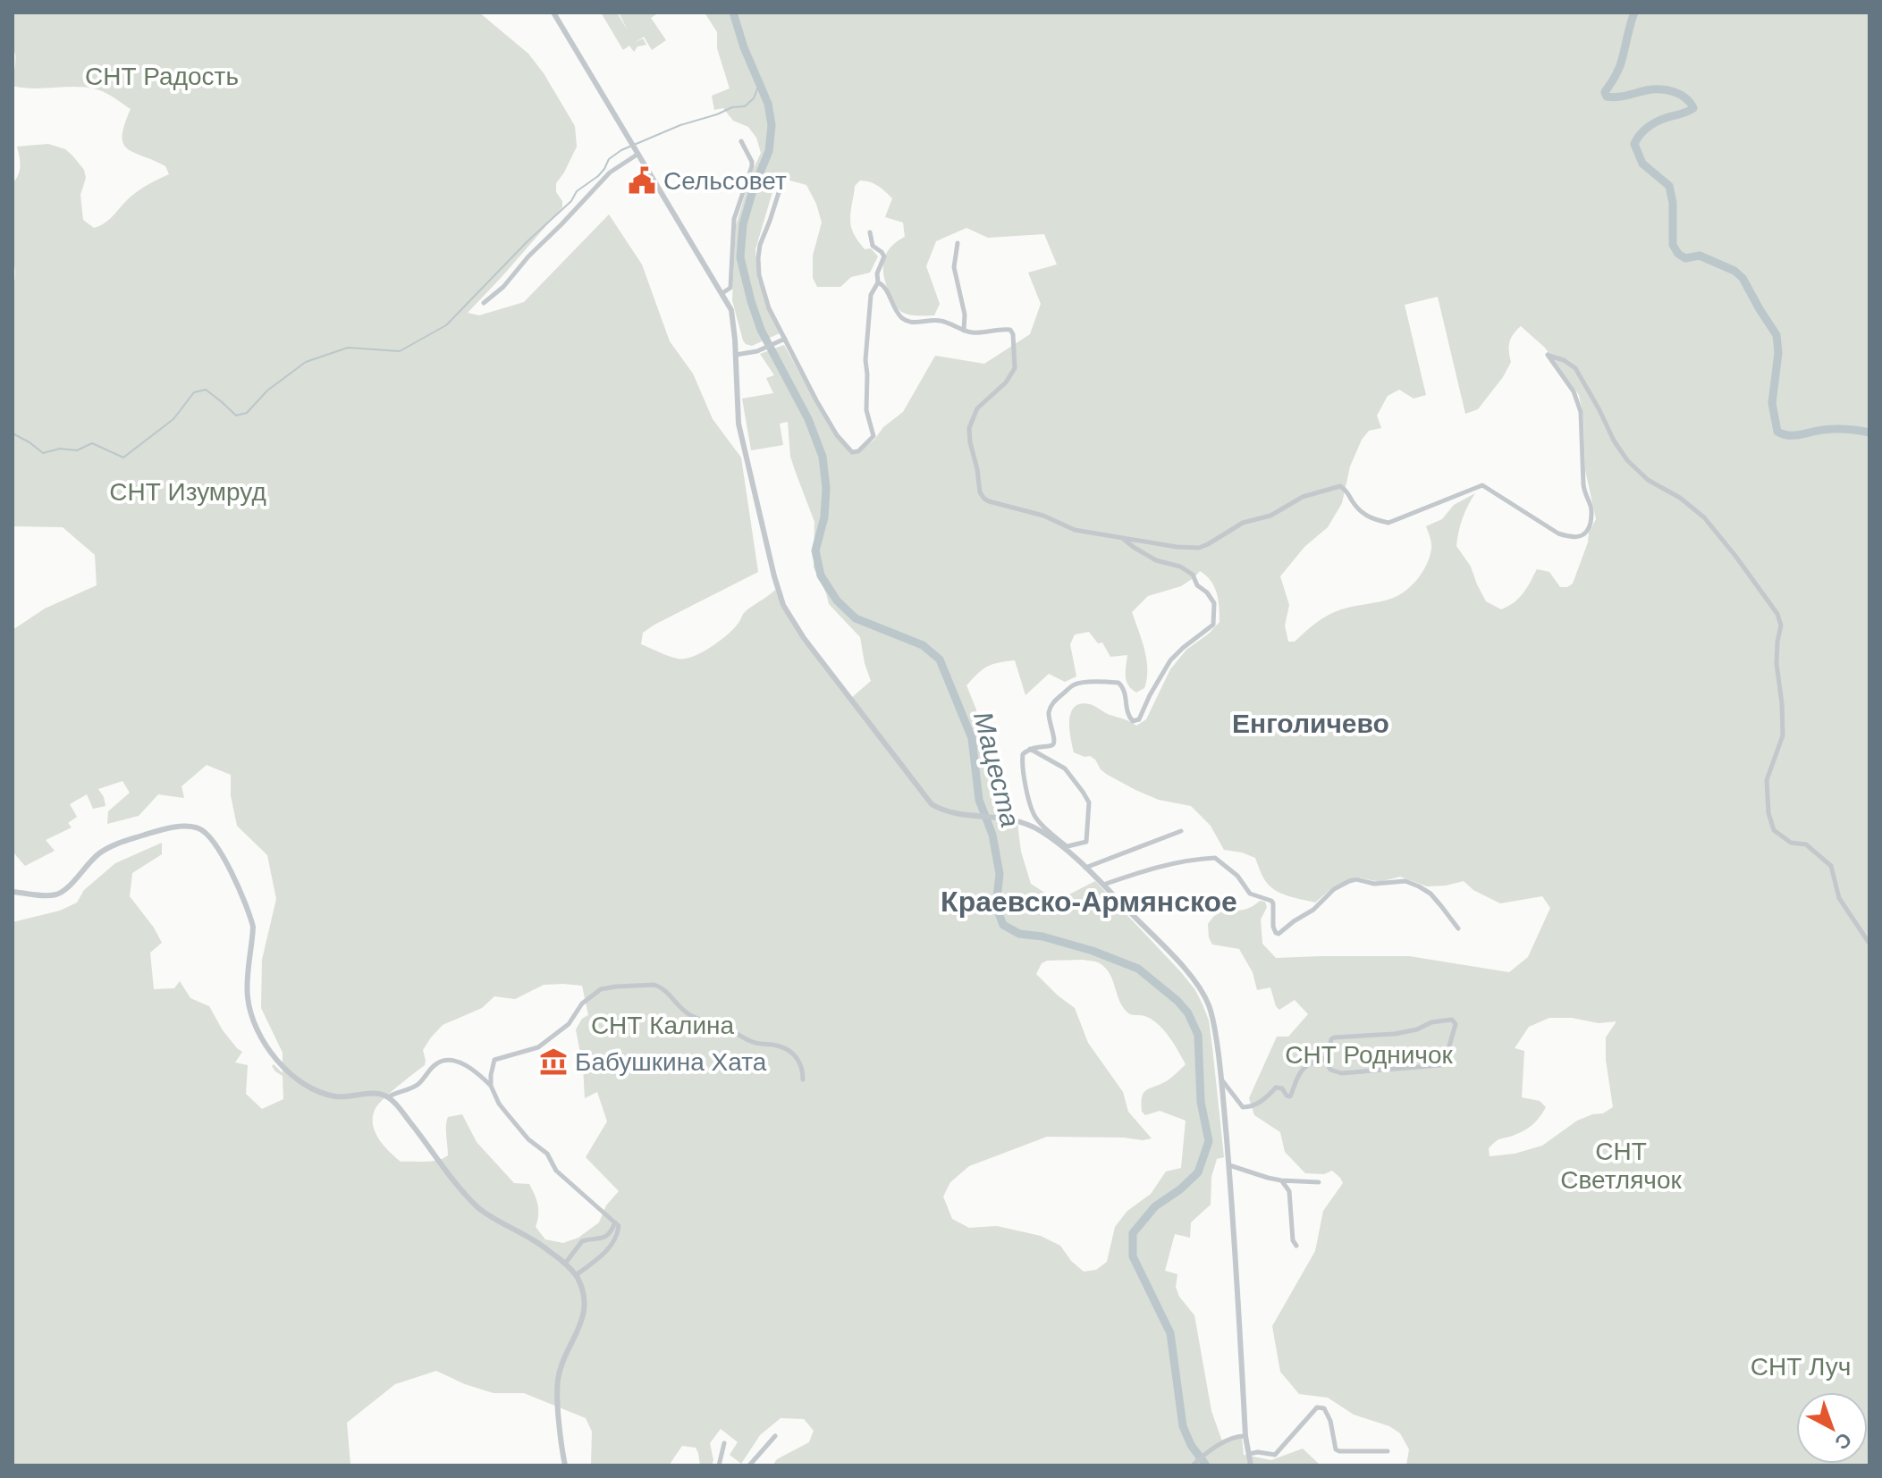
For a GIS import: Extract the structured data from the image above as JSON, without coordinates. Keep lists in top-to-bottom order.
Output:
{
  "districts": ["Енголичево", "Краевско-Армянское"],
  "water": ["Мацеста"],
  "parks": [
    "СНТ Радость",
    "СНТ Изумруд",
    "СНТ Калина",
    "СНТ Родничок",
    "СНТ Светлячок",
    "СНТ Луч"
  ],
  "places": {
    "public building": ["Сельсовет"],
    "museum": ["Бабушкина Хата"]
  },
  "north": "bottom right"
}
